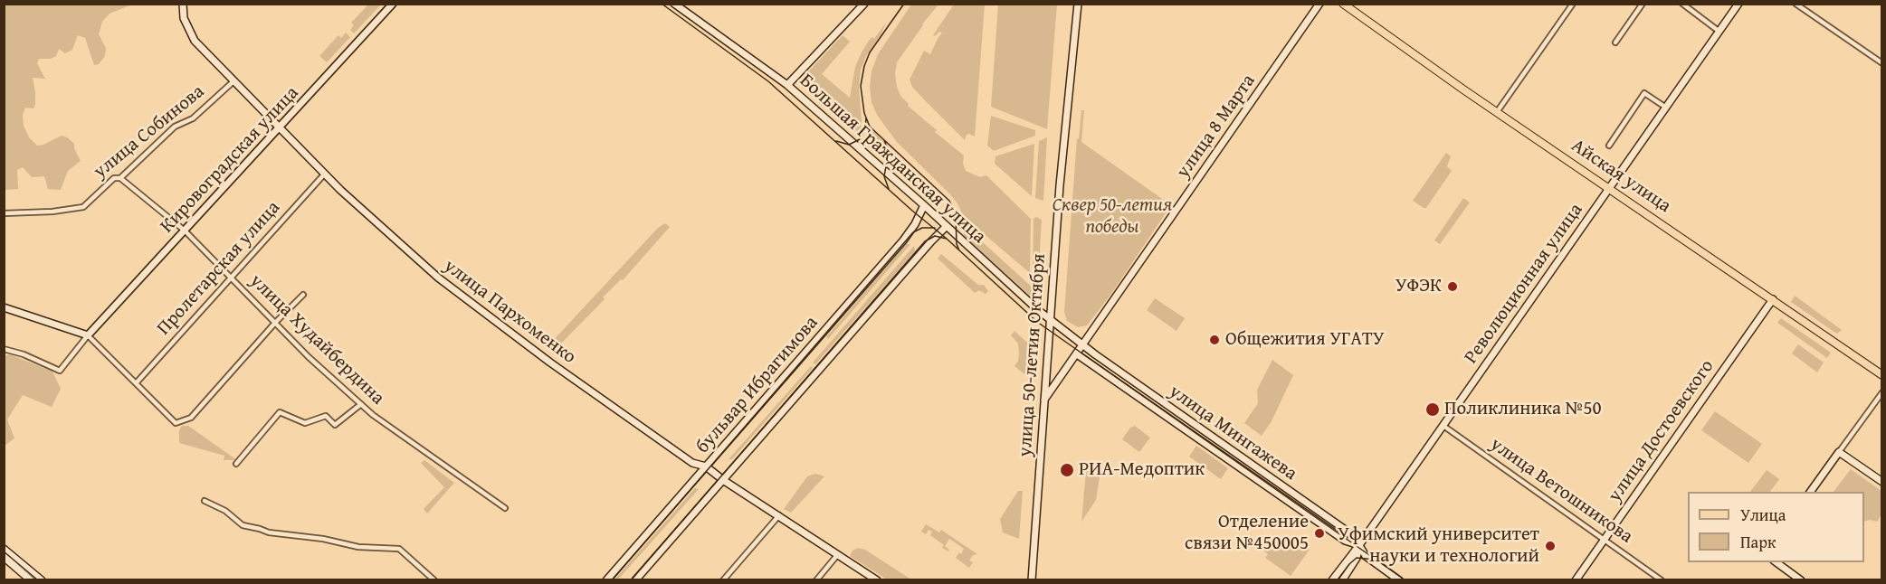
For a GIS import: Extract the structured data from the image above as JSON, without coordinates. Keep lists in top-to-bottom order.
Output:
{
  "streets": {
    "main road": [
      "улица 8 Марта",
      "Большая Гражданская улица",
      "Кировоградская улица",
      "Айская улица",
      "Революционная улица",
      "улица Пархоменко",
      "улица 50-летия Октября",
      "бульвар Ибрагимова",
      "улица Достоевского",
      "улица Мингажева"
    ],
    "street": [
      "улица Собинова",
      "Пролетарская улица",
      "улица Худайбердина",
      "улица Ветошникова"
    ]
  },
  "crossings": [
    ["улица 8 Марта", "Большая Гражданская улица"],
    ["улица 8 Марта", "улица 50-летия Октября"],
    ["улица 8 Марта", "улица Мингажева"],
    ["улица Собинова", "улица Пархоменко"],
    ["улица Собинова", "улица Худайбердина"],
    ["Большая Гражданская улица", "улица 50-летия Октября"],
    ["Большая Гражданская улица", "бульвар Ибрагимова"],
    ["Большая Гражданская улица", "улица Мингажева"],
    ["Кировоградская улица", "улица Пархоменко"],
    ["Кировоградская улица", "улица Худайбердина"],
    ["Айская улица", "Революционная улица"],
    ["Айская улица", "улица Достоевского"],
    ["Пролетарская улица", "улица Пархоменко"],
    ["Пролетарская улица", "улица Худайбердина"],
    ["Революционная улица", "улица Мингажева"],
    ["Революционная улица", "улица Ветошникова"],
    ["улица Пархоменко", "бульвар Ибрагимова"],
    ["улица Достоевского", "улица Ветошникова"]
  ],
  "parks": ["Сквер 50-летия победы"],
  "places": [
    "УФЭК",
    "Общежития УГАТУ",
    "Поликлиника №50",
    "РИА-Медоптик",
    "Отделение связи №450005",
    "Уфимский университет науки и технологий"
  ],
  "legend": ["Улица", "Парк"]
}
